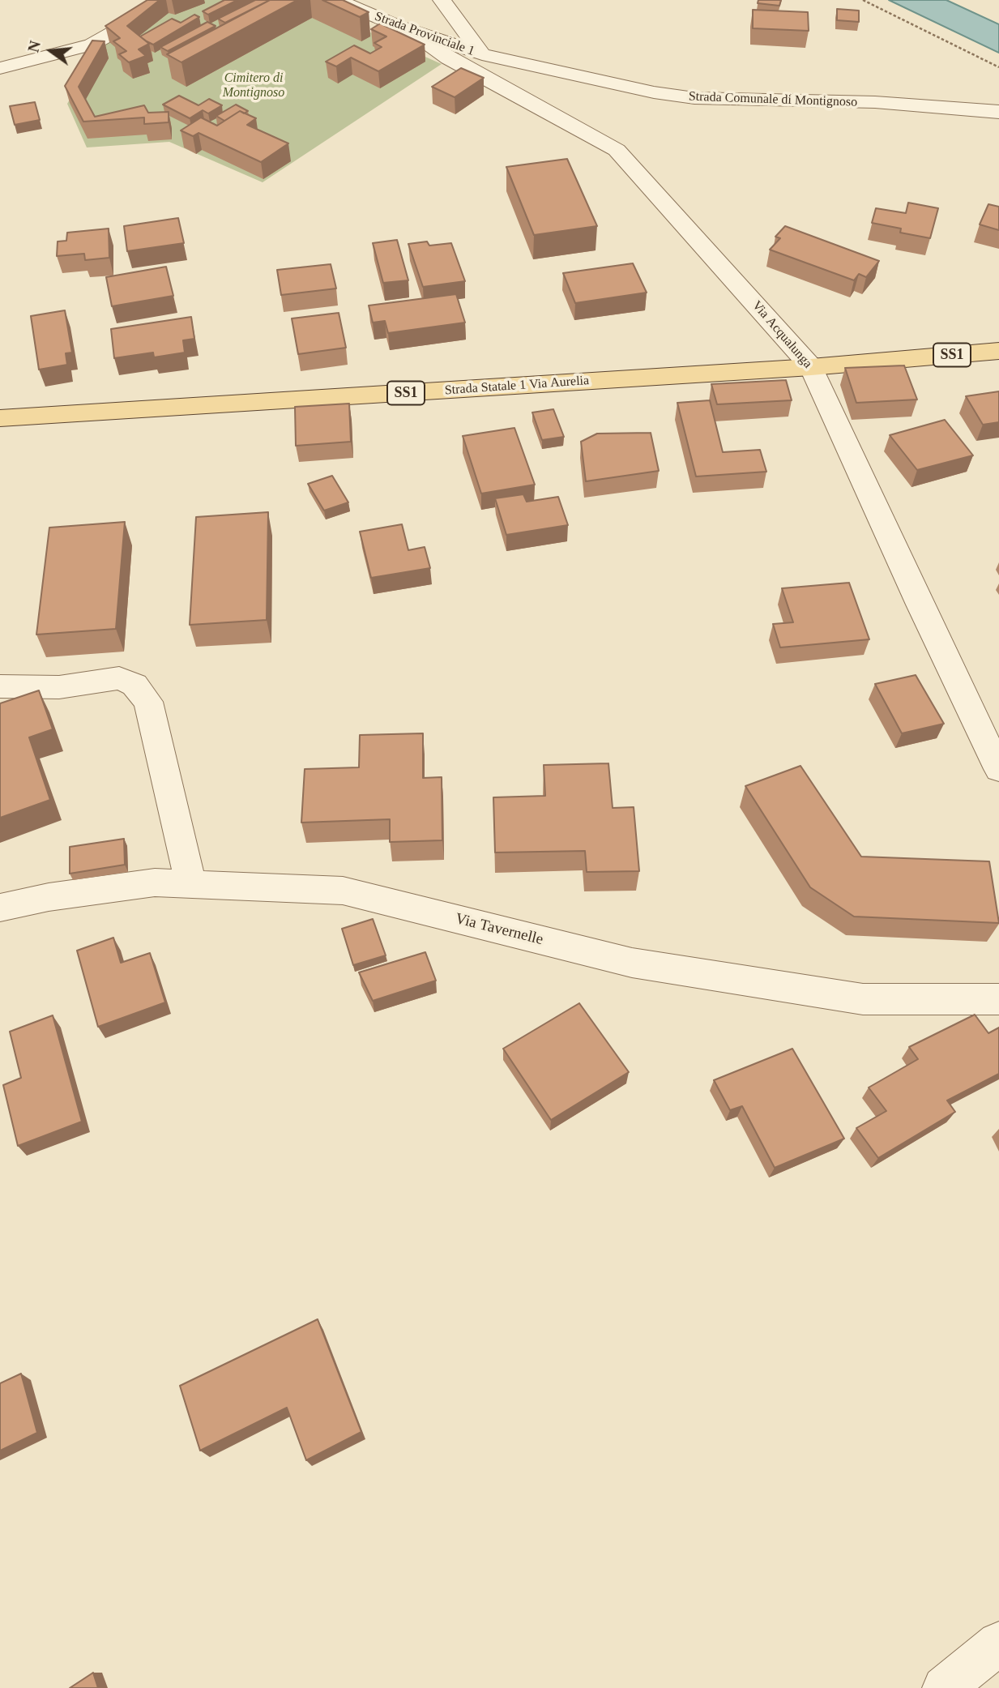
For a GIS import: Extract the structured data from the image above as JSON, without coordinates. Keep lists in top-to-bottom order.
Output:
{
  "streets": {
    "main road": ["SS1", "Strada Statale 1 Via Aurelia"],
    "street": [
      "Strada Provinciale 1",
      "Strada Comunale di Montignoso",
      "Via Acqualunga",
      "Via Tavernelle"
    ]
  },
  "crossings": [
    ["Strada Provinciale 1", "Strada Comunale di Montignoso"],
    ["Strada Provinciale 1", "Via Acqualunga"],
    ["Via Acqualunga", "Strada Statale 1 Via Aurelia"]
  ],
  "parks": ["Cimitero di Montignoso"],
  "north": "left"
}
